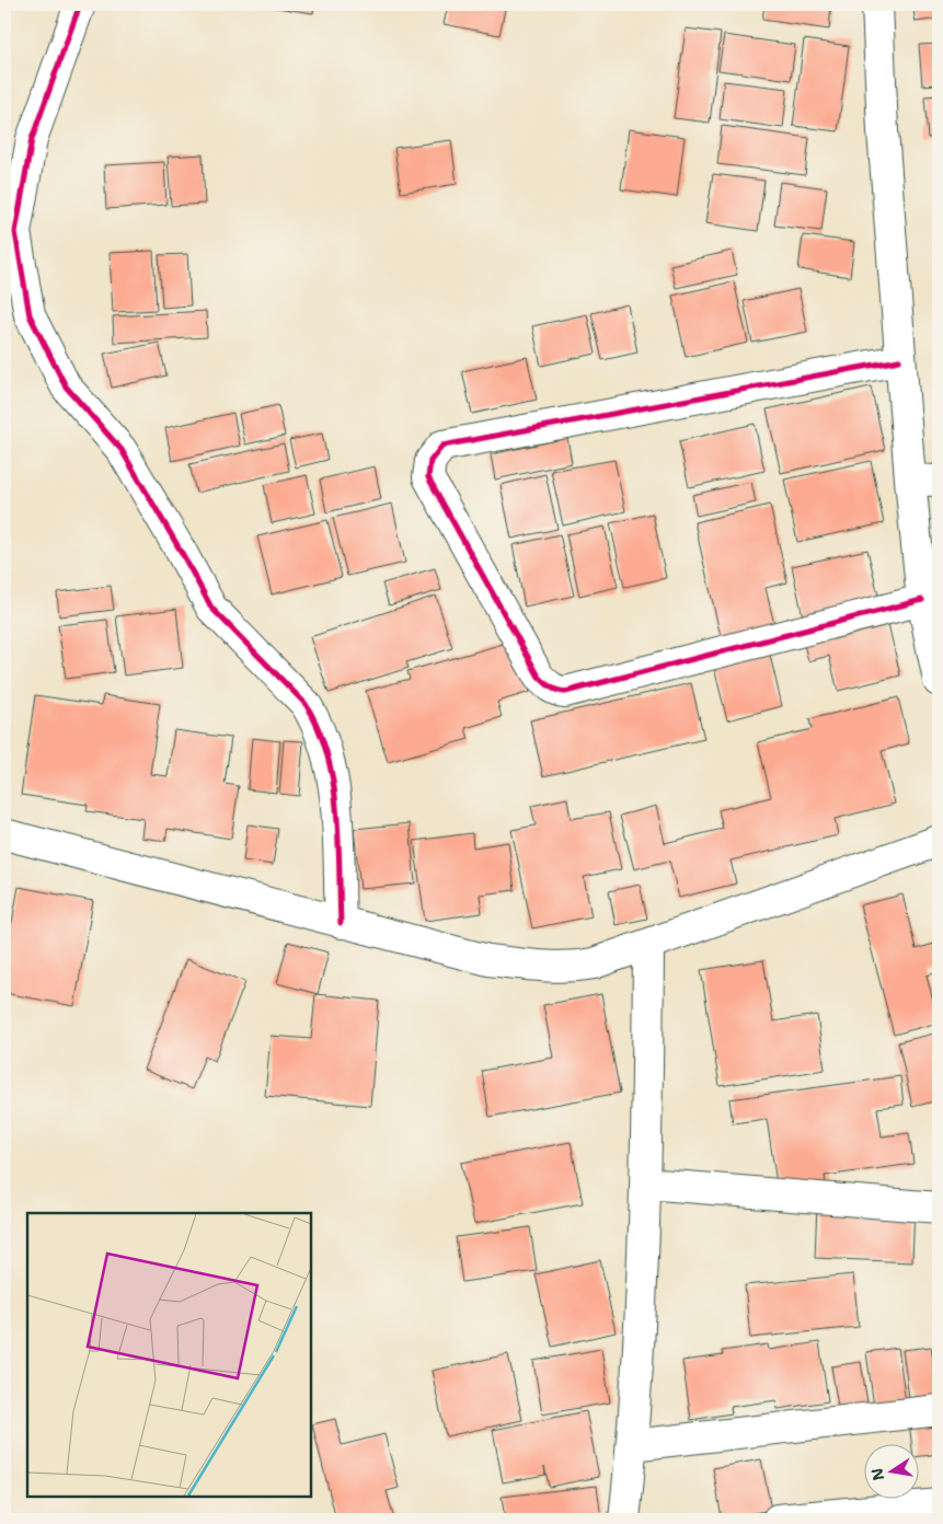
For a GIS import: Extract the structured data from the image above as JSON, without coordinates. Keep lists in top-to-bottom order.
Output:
{
  "north": "left"
}
